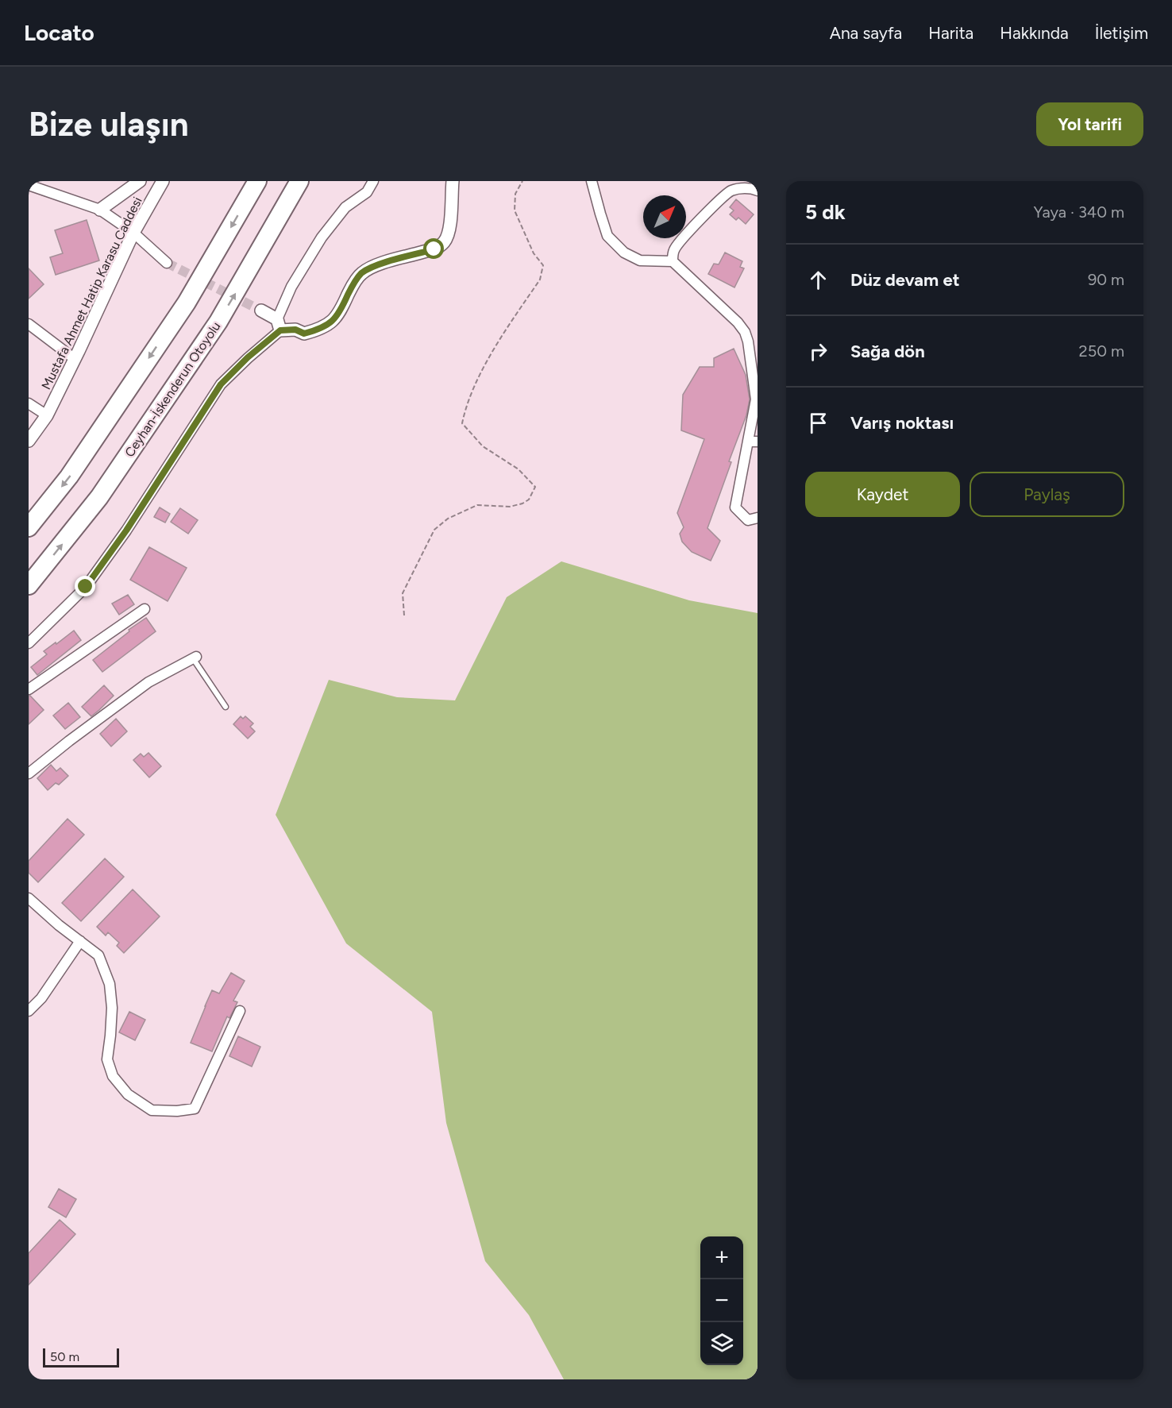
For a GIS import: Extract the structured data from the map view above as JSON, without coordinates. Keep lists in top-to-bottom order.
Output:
{
  "streets": {
    "highway": ["Ceyhan-İskenderun Otoyolu"],
    "street": ["Mustafa Ahmet Hatip Karasu Caddesi"]
  },
  "scale_bar": "50 m",
  "north": "top right",
  "page": {
    "header": "Locato",
    "nav": [
      "Ana sayfa",
      "Harita",
      "Hakkında",
      "İletişim"
    ],
    "buttons": [
      "Yol tarifi",
      ["Kaydet", "Paylaş"]
    ],
    "title": "Bize ulaşın",
    "heading": ["5 dk", "Yaya · 340 m"],
    "list": [
      ["Düz devam et", "90 m"],
      ["Sağa dön", "250 m"],
      "Varış noktası"
    ],
    "map_buttons": ["+", "−"],
    "scale": "50 m"
  }
}
